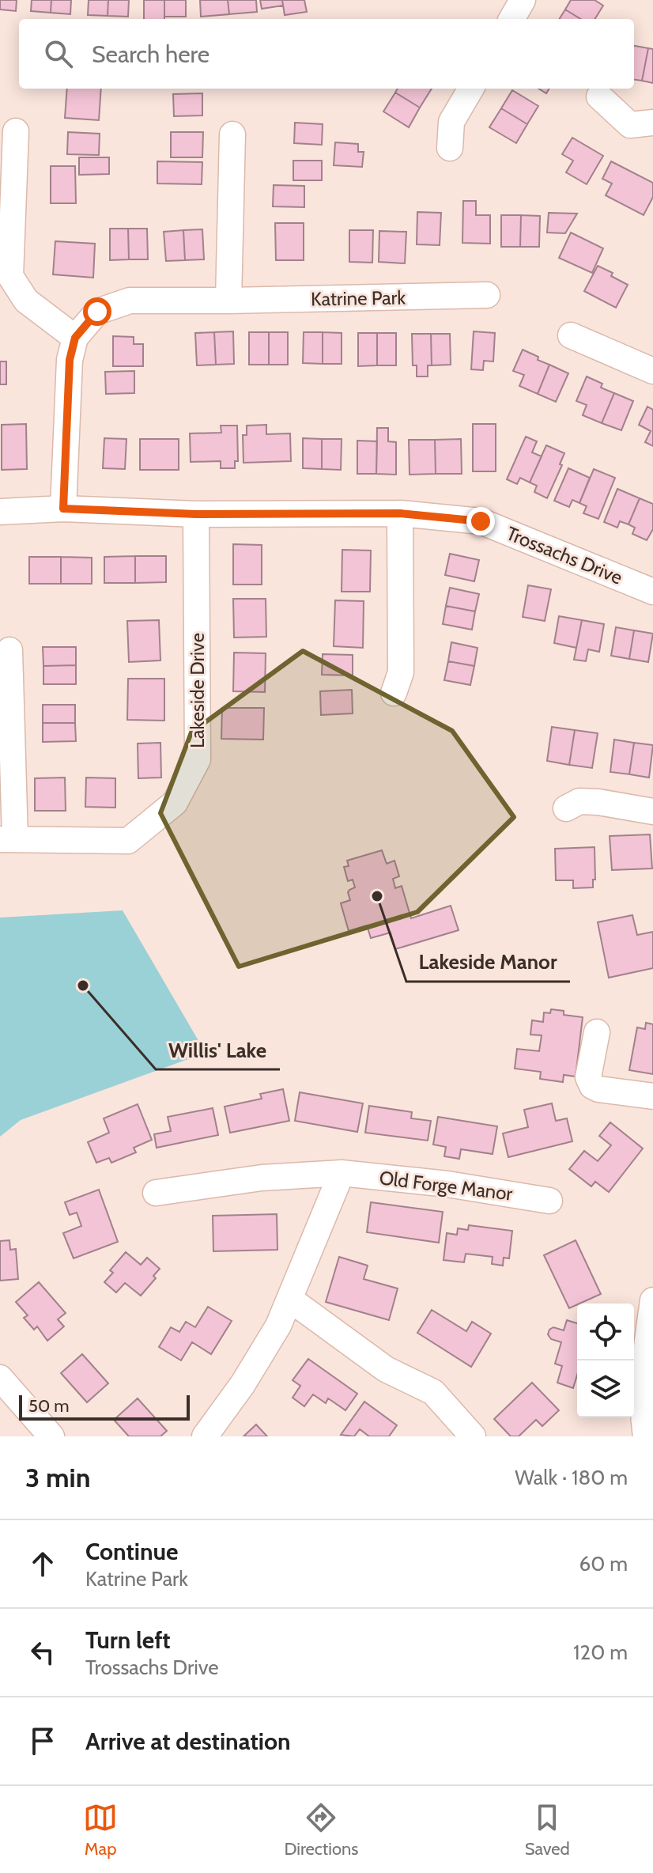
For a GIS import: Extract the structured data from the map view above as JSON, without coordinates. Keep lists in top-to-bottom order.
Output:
{
  "streets": {
    "street": [
      "Katrine Park",
      "Trossachs Drive",
      "Lakeside Drive",
      "Old Forge Manor"
    ]
  },
  "crossings": [
    ["Katrine Park", "Trossachs Drive"],
    ["Trossachs Drive", "Lakeside Drive"]
  ],
  "places": ["Lakeside Manor", "Willis' Lake"],
  "scale_bar": "50 m",
  "page": {
    "search": "Search here",
    "scale": "50 m",
    "heading": ["3 min", "Walk · 180 m"],
    "list": [
      ["Continue", "Katrine Park", "60 m"],
      ["Turn left", "Trossachs Drive", "120 m"],
      "Arrive at destination"
    ],
    "nav": ["Map", "Directions", "Saved"]
  }
}
